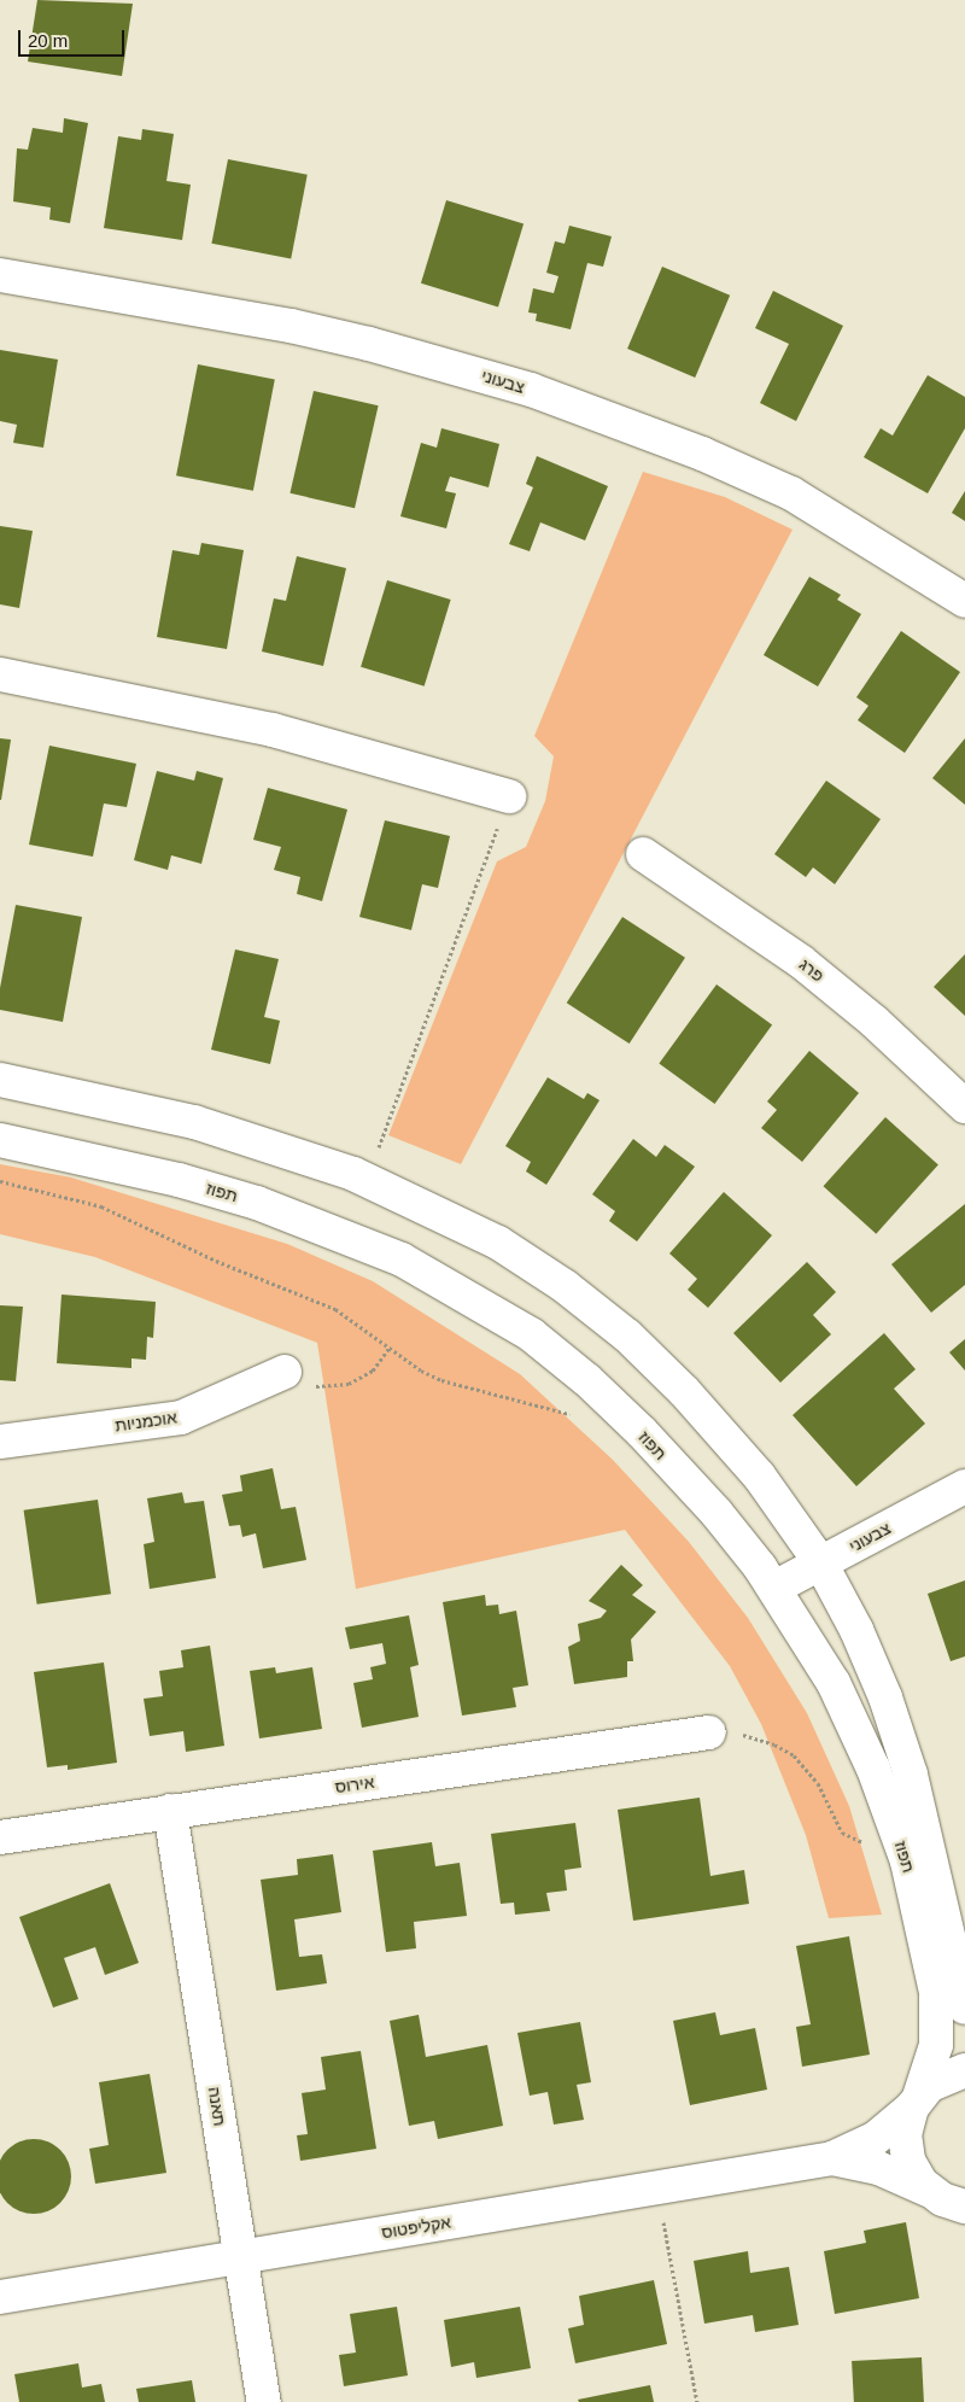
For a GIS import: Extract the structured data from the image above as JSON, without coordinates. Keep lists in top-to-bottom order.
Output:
{
  "streets": {
    "street": [
      "צבעוני",
      "פרג",
      "תפוז",
      "אוכמניות",
      "אירוס",
      "תאנה",
      "אקליפטוס"
    ]
  },
  "crossings": [
    ["צבעוני", "תפוז"],
    ["תפוז", "אקליפטוס"],
    ["אירוס", "תאנה"],
    ["תאנה", "אקליפטוס"]
  ],
  "scale_bar": "20 m"
}
